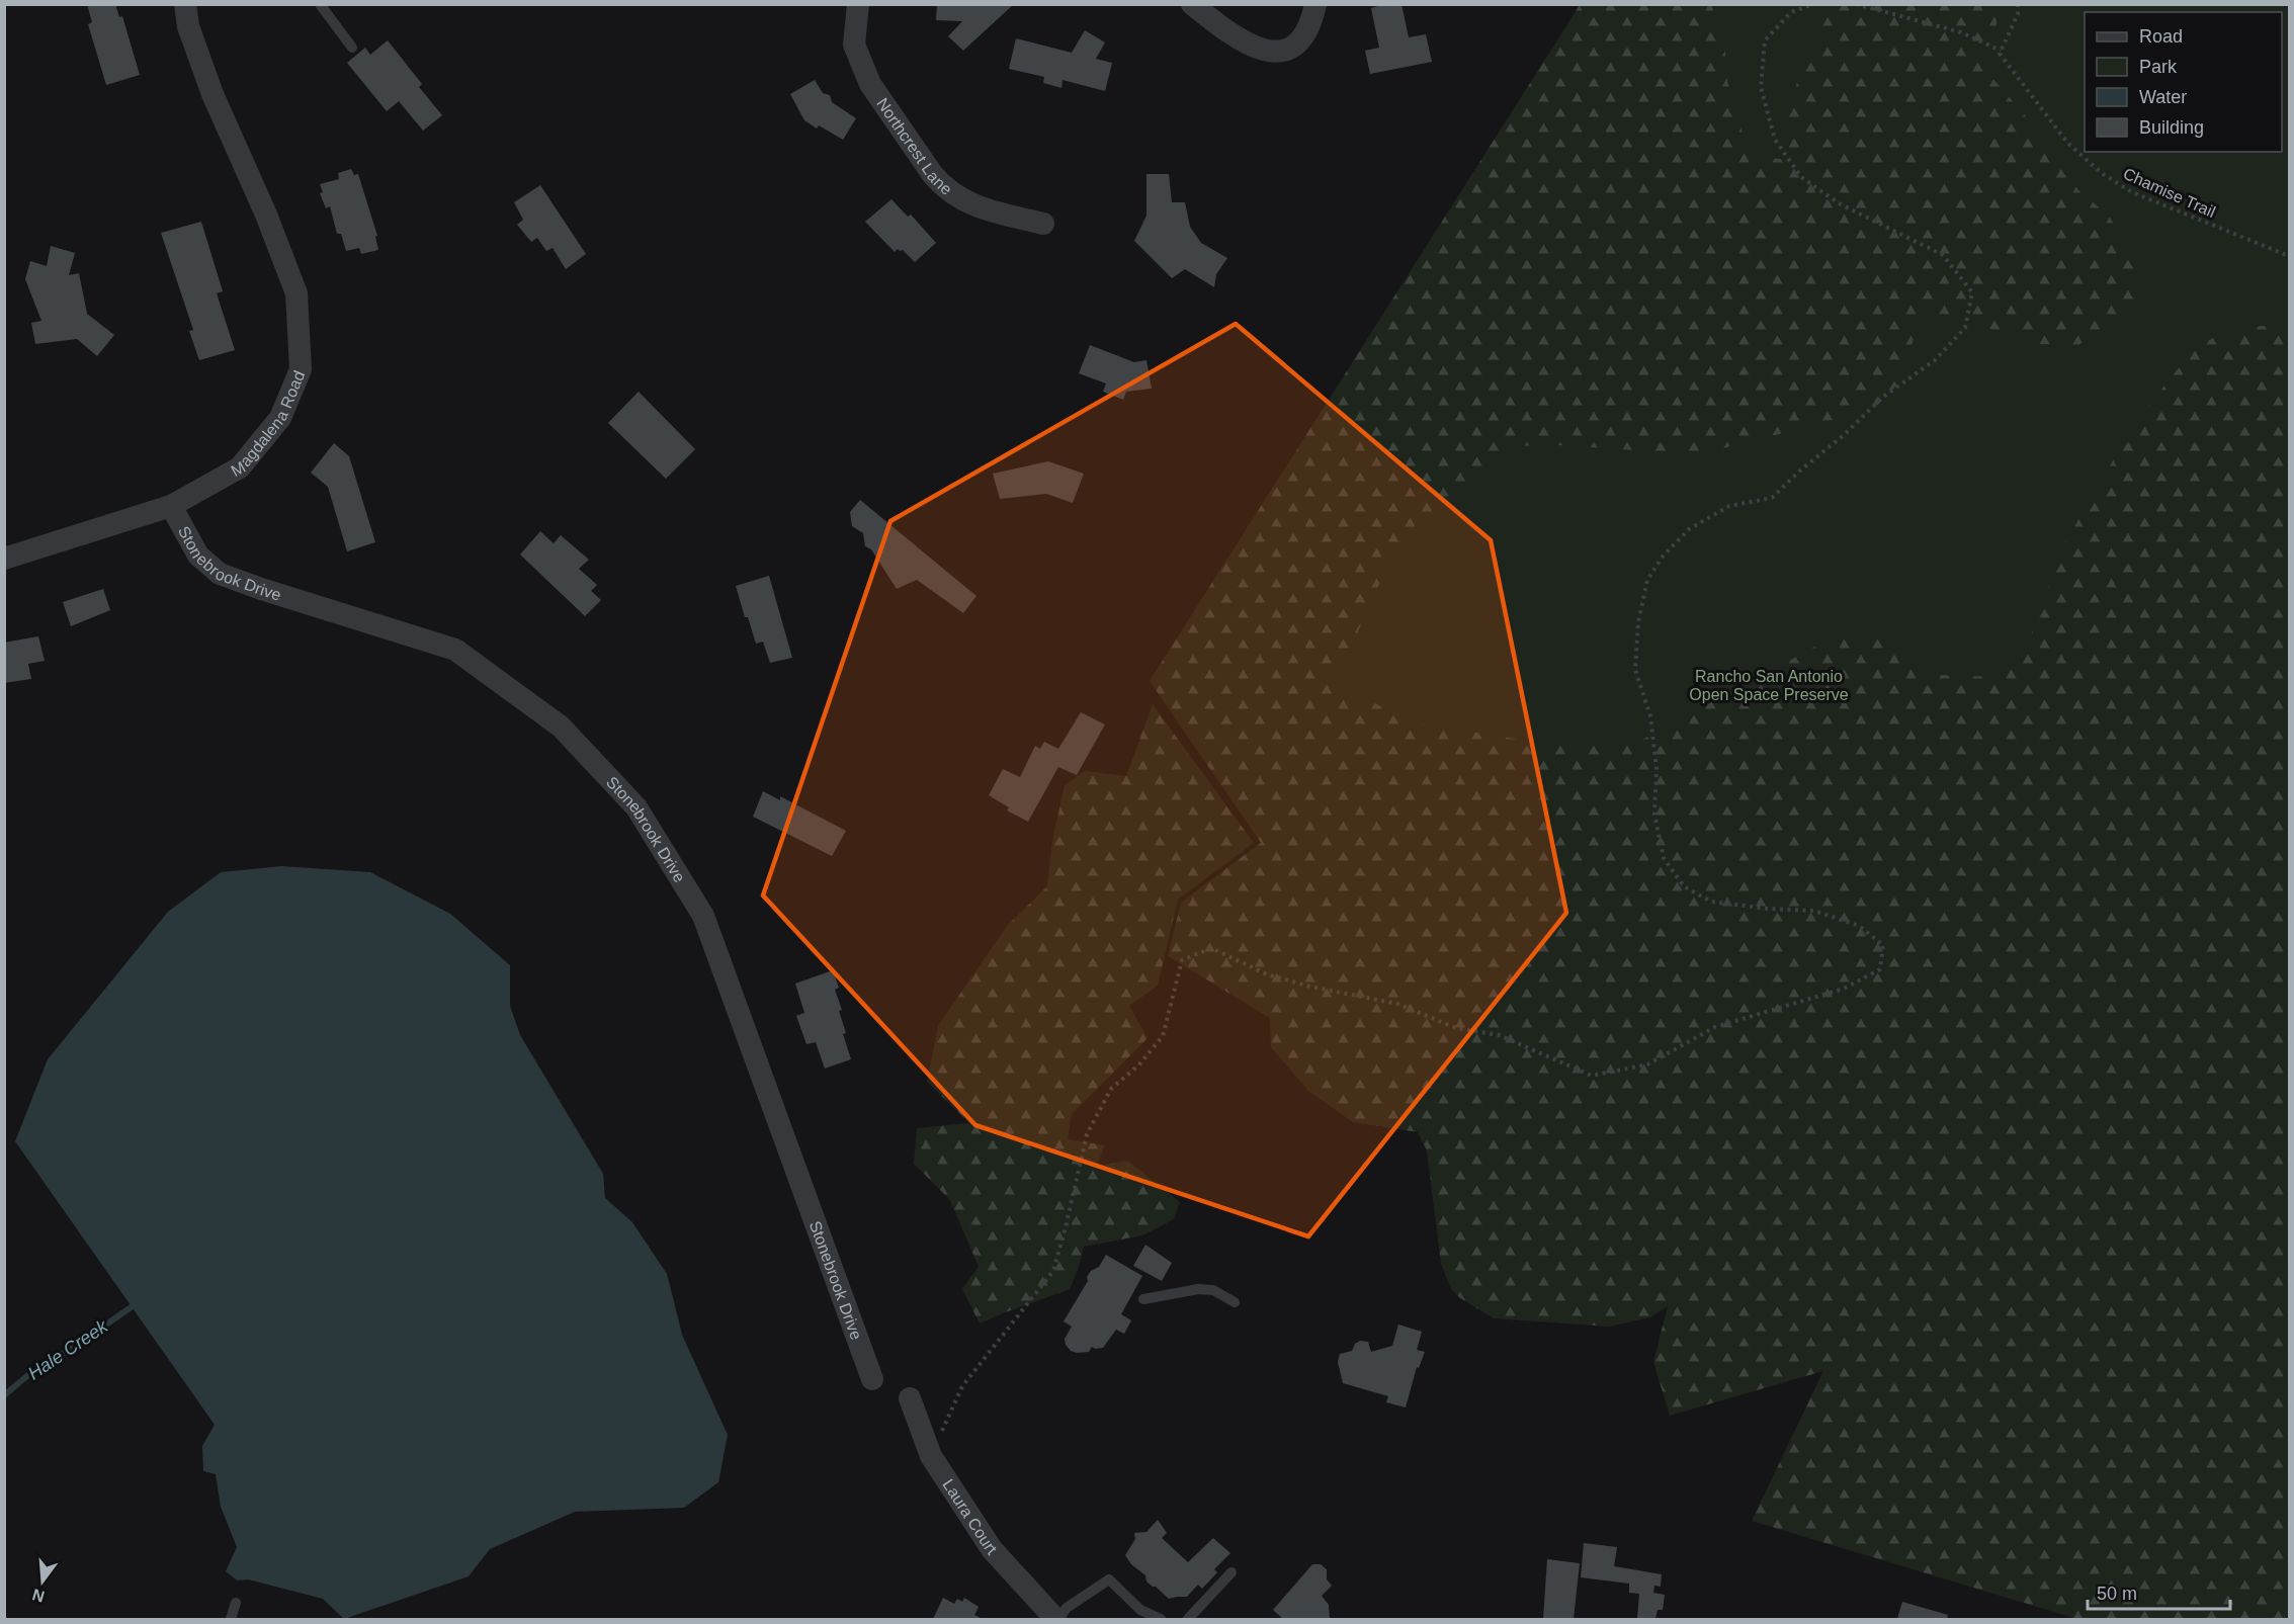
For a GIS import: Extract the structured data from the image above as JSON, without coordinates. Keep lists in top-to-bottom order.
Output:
{
  "streets": {
    "street": [
      "Northcrest Lane",
      "Magdalena Road",
      "Stonebrook Drive",
      "Laura Court"
    ],
    "path": ["Chamise Trail"]
  },
  "crossings": [
    ["Magdalena Road", "Stonebrook Drive"]
  ],
  "water": ["Hale Creek"],
  "parks": ["Rancho San Antonio Open Space Preserve"],
  "legend": [
    "Road",
    "Park",
    "Water",
    "Building"
  ],
  "scale_bar": "50 m",
  "north": "bottom"
}
